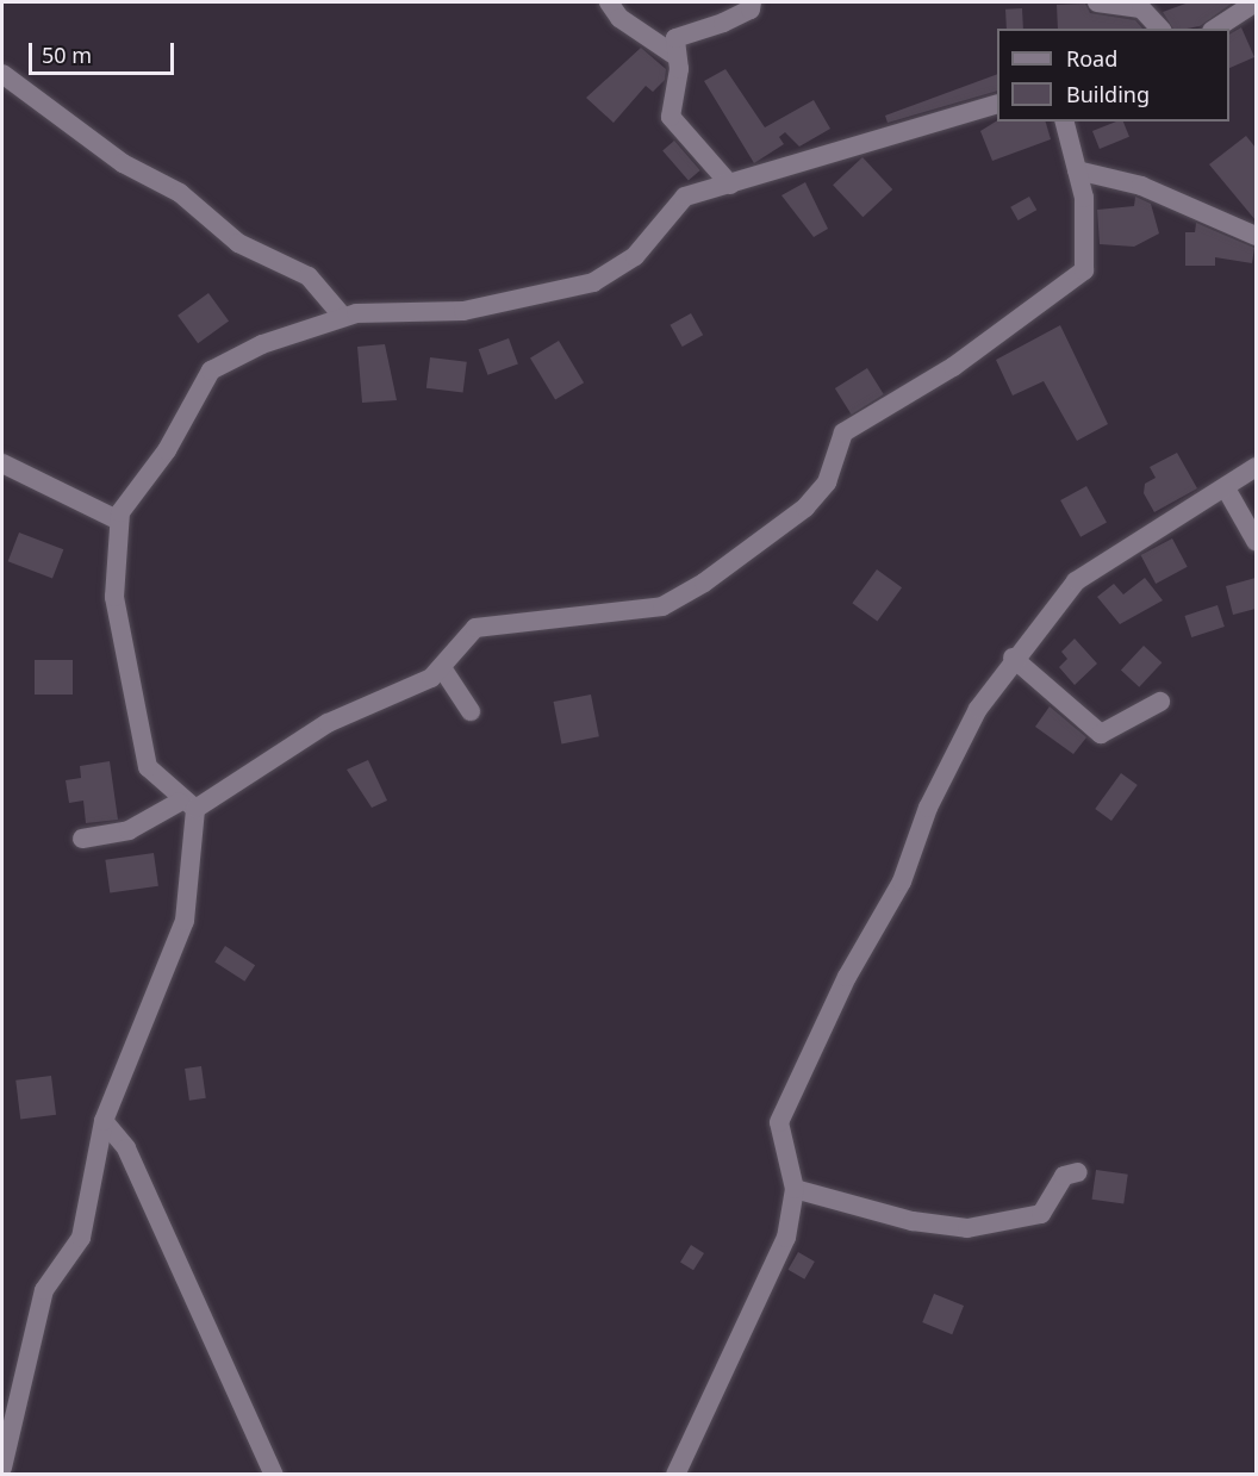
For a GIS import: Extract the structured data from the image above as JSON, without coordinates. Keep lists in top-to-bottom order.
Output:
{
  "legend": ["Road", "Building"],
  "scale_bar": "50 m"
}
